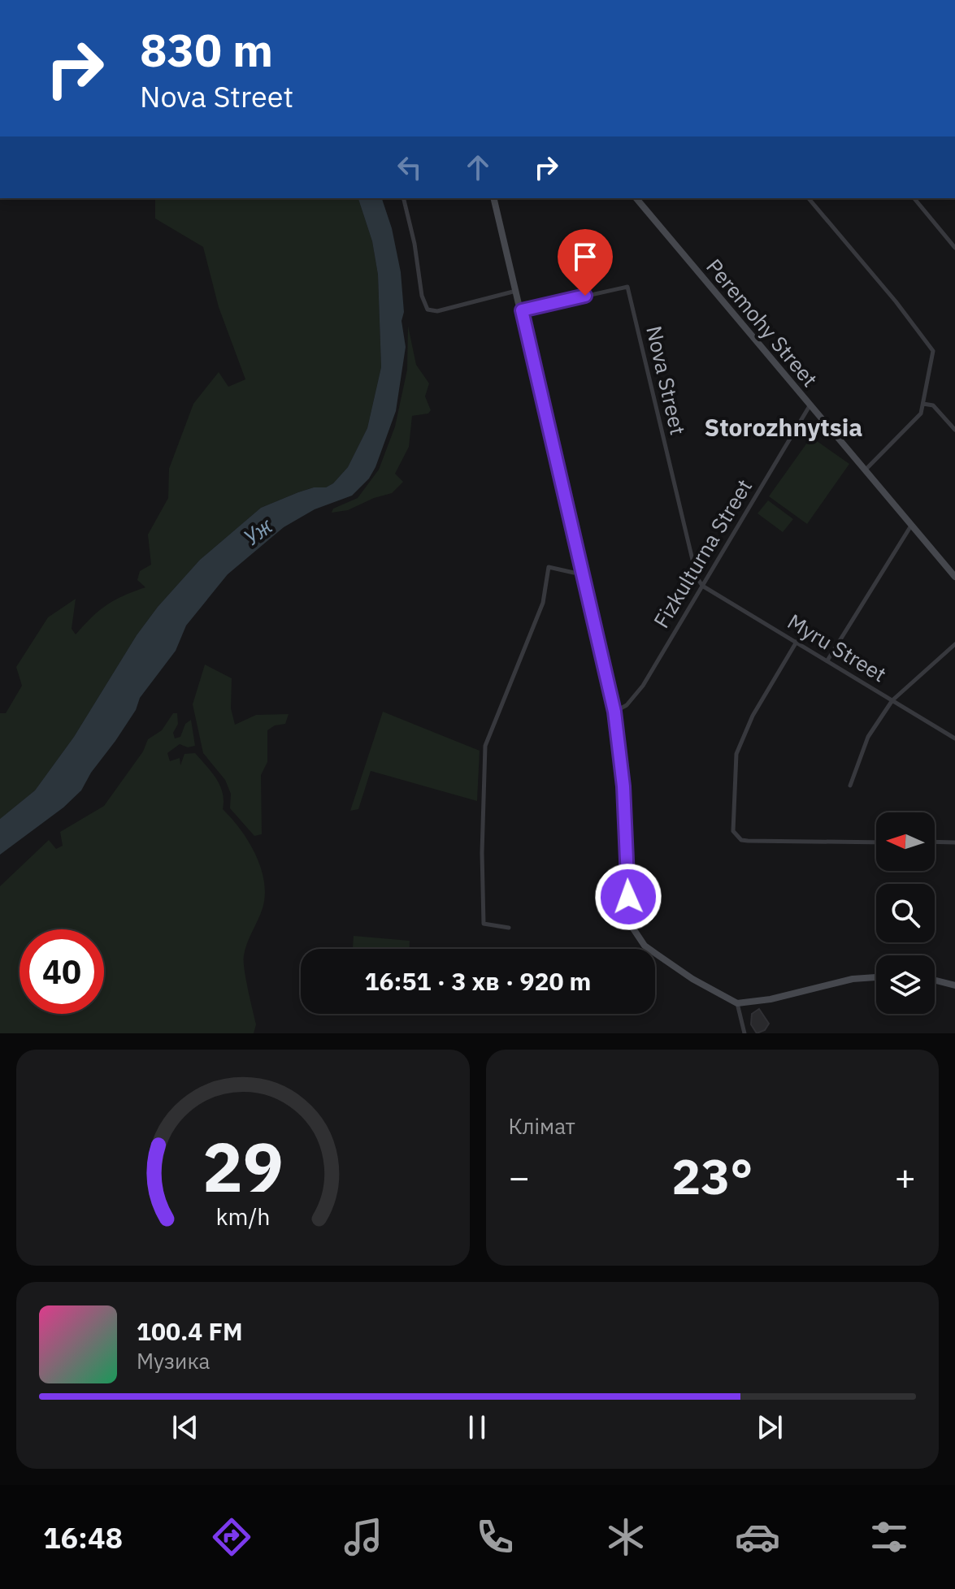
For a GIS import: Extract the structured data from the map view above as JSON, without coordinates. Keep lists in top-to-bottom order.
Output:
{
  "streets": {
    "street": [
      "Peremohy Street",
      "Nova Street",
      "Fizkulturna Street",
      "Myru Street"
    ]
  },
  "crossings": [
    ["Peremohy Street", "Fizkulturna Street"],
    ["Nova Street", "Fizkulturna Street"],
    ["Nova Street", "Myru Street"],
    ["Fizkulturna Street", "Myru Street"]
  ],
  "districts": ["Storozhnytsia"],
  "water": ["Уж"],
  "north": "left",
  "page": {
    "turn": ["830 m", "Nova Street"],
    "limit": "40",
    "trip": "16:51 · 3 хв · 920 m",
    "tile": "Клімат",
    "heat": ["−", "23°", "+"],
    "song": ["100.4 FM", "Музика"],
    "tabs": "16:48",
    "gauge": ["29", "km/h"]
  }
}
